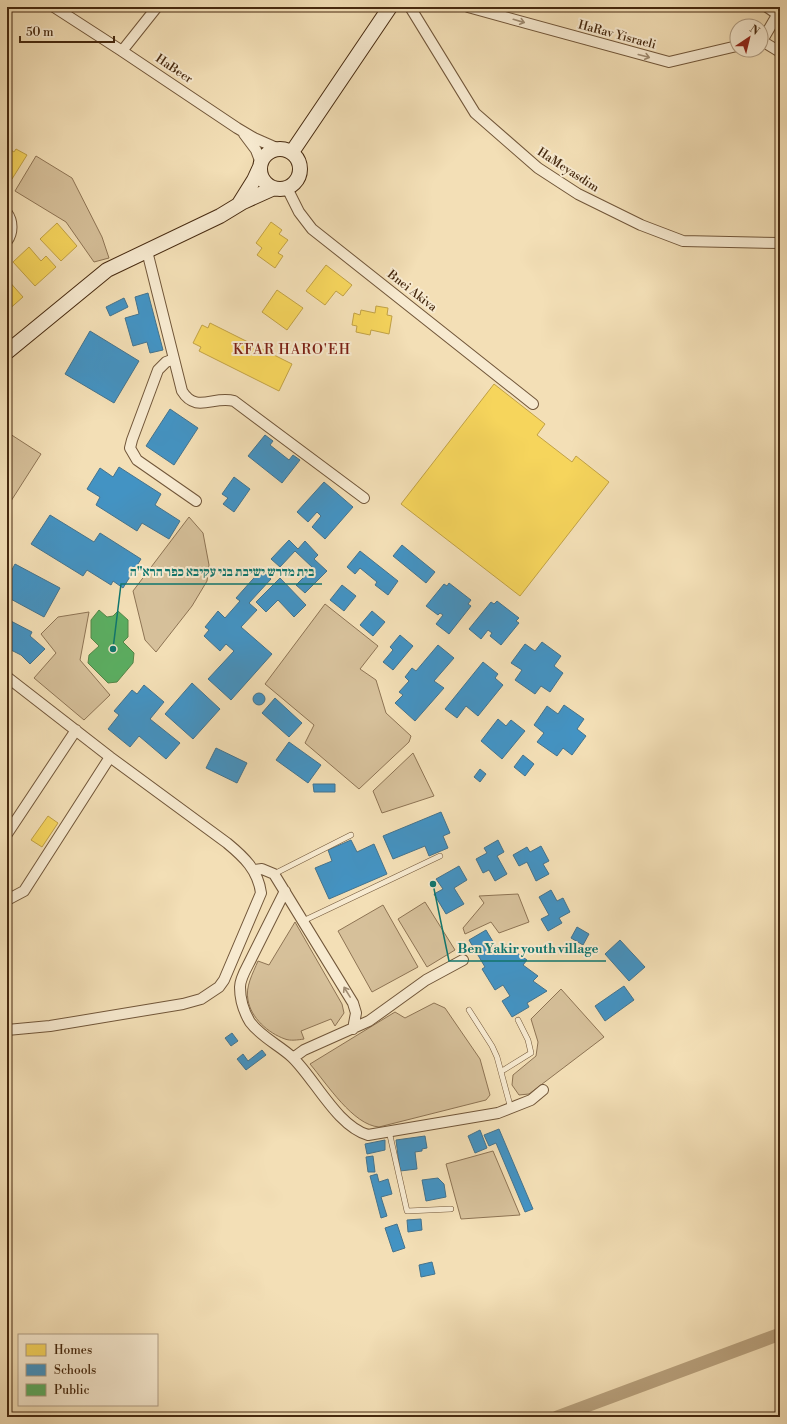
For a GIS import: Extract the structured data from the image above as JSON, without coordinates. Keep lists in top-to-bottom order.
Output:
{
  "streets": {
    "street": [
      "HaRav Yisraeli",
      "HaBeer",
      "HaMeyasdim",
      "Bnei Akiva"
    ]
  },
  "crossings": [
    ["HaBeer", "Bnei Akiva"]
  ],
  "one_way": ["HaRav Yisraeli"],
  "districts": ["KFAR HARO'EH"],
  "places": ["בית מדרש ישיבת בני עקיבא כפר הרא\"ה", "Ben Yakir youth village"],
  "legend": ["Homes", "Schools", "Public"],
  "scale_bar": "50 m",
  "north": "top right"
}
